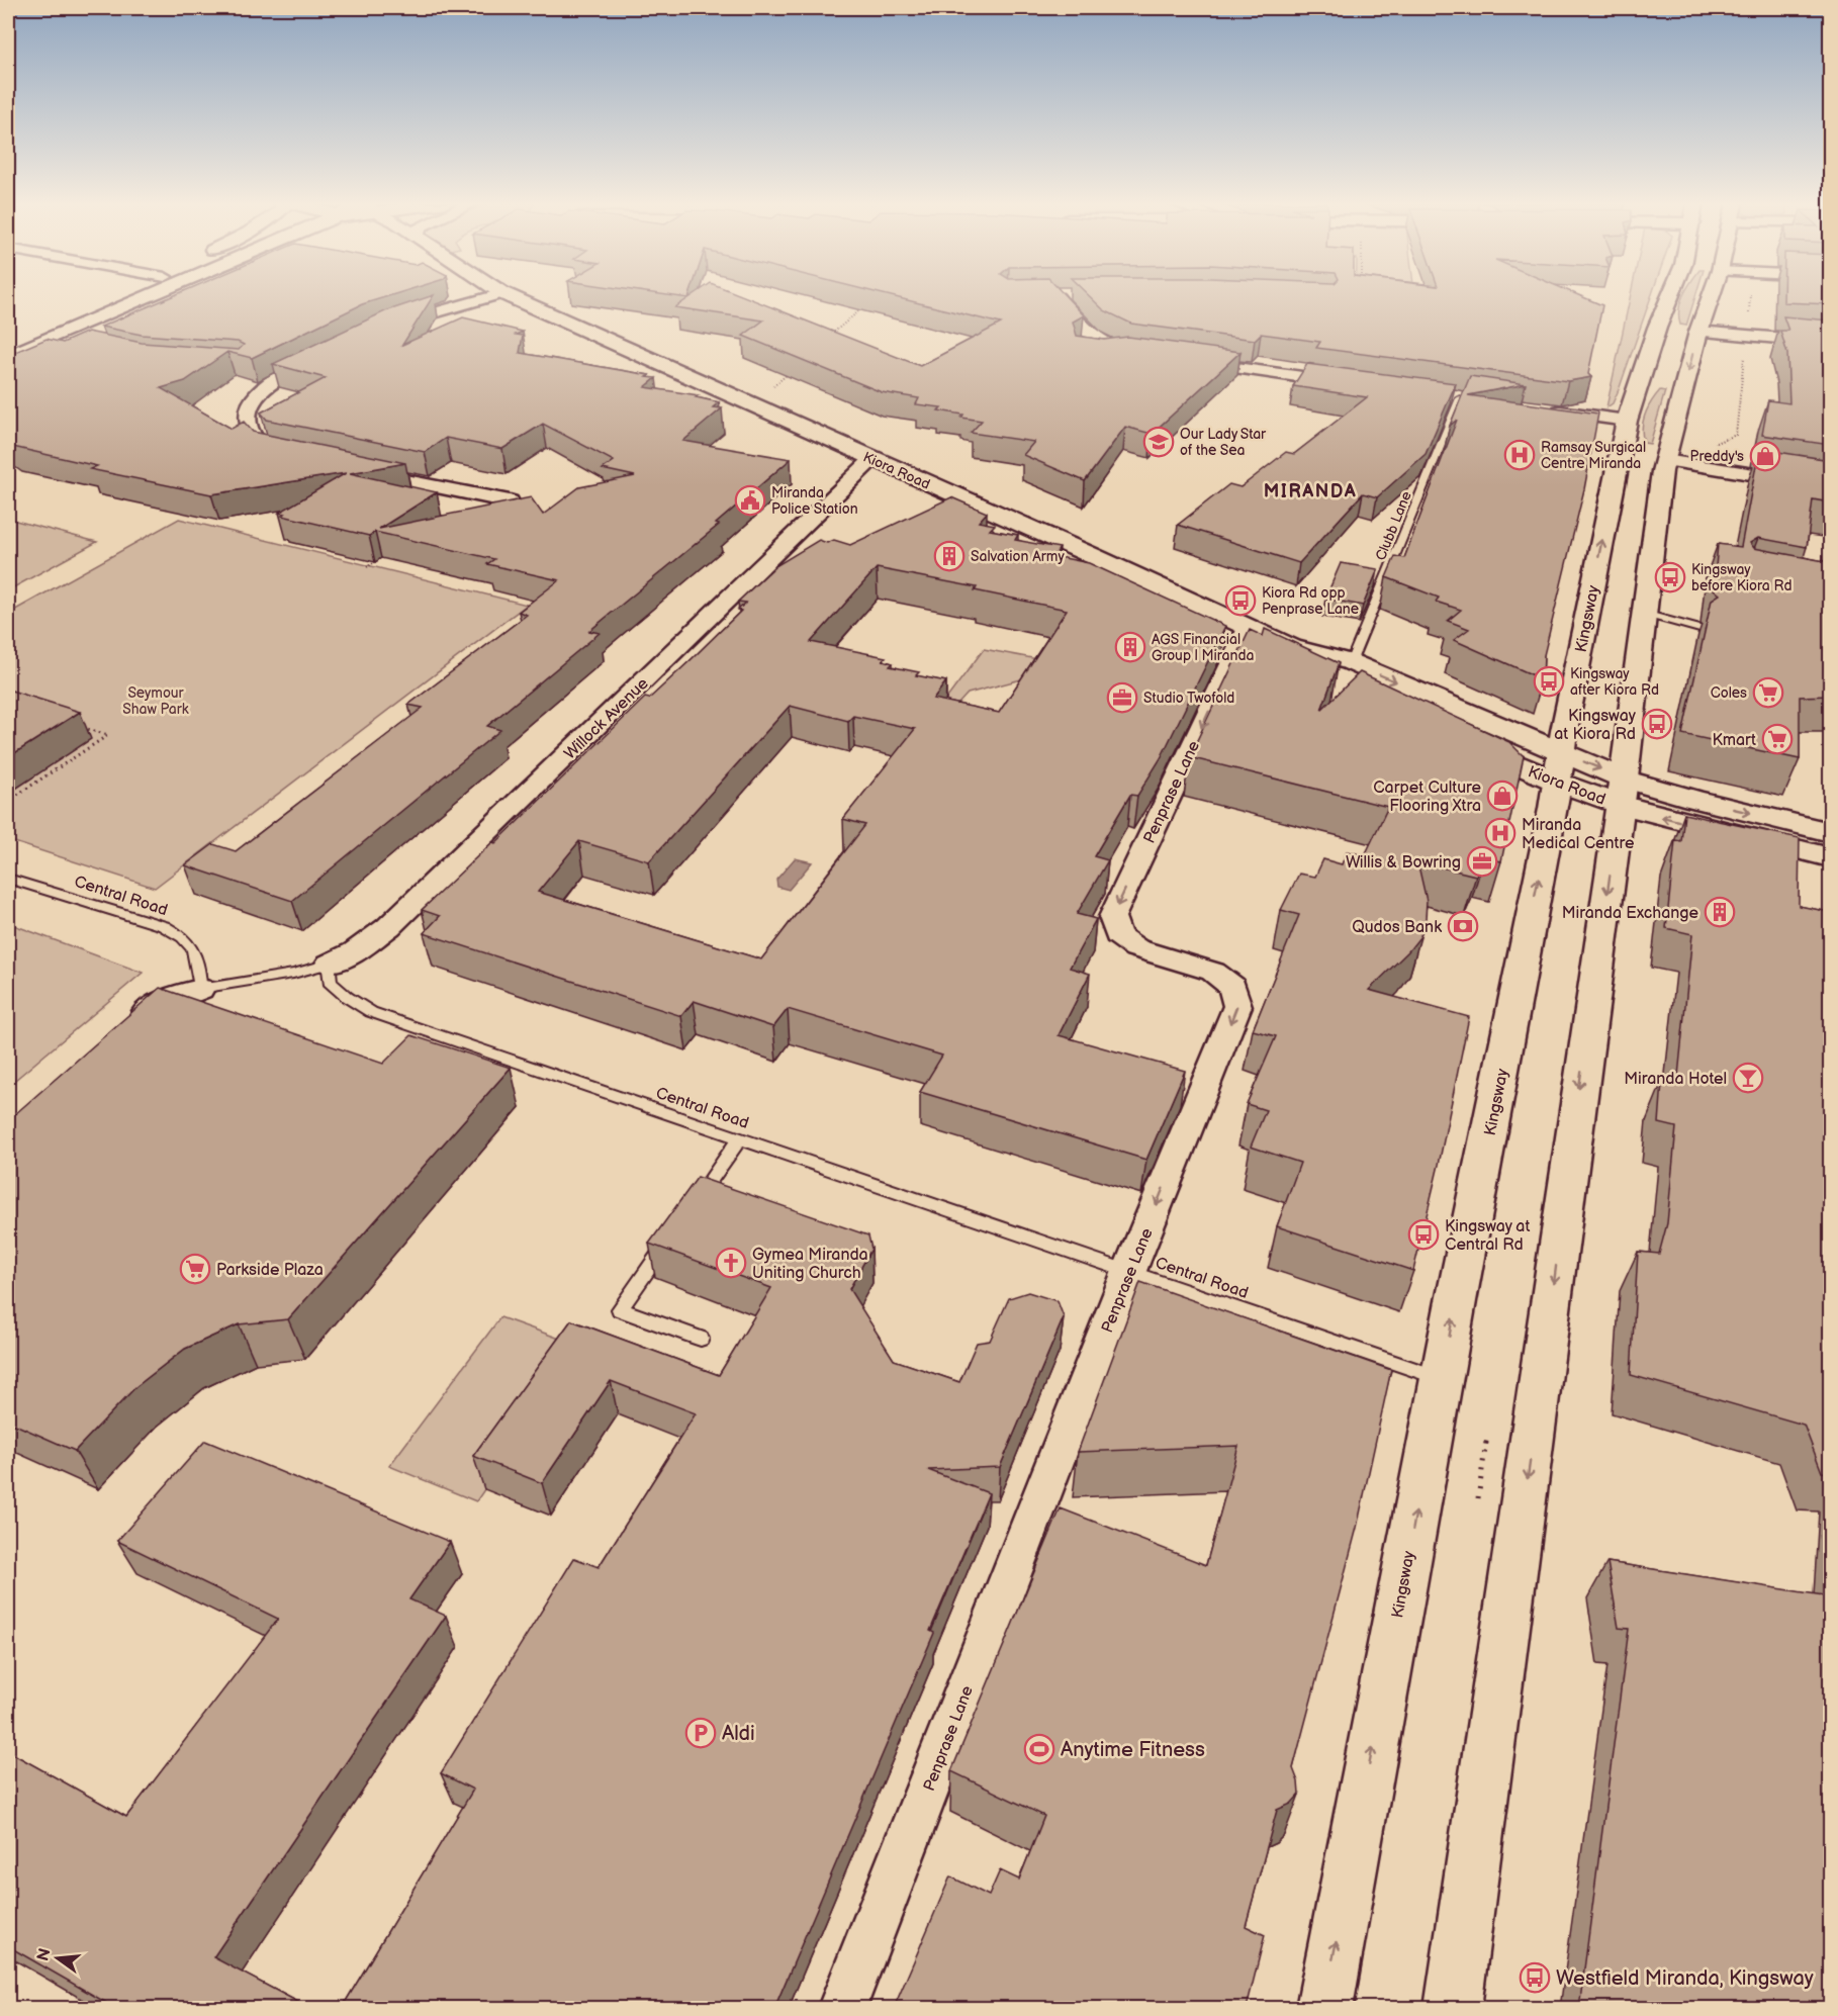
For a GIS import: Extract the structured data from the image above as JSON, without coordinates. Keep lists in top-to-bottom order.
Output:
{
  "streets": {
    "main road": ["Kiora Road", "Kingsway"],
    "street": ["Willock Avenue", "Penprase Lane"],
    "lane": ["Clubb Lane", "Central Road"]
  },
  "crossings": [
    ["Kiora Road", "Clubb Lane"],
    ["Kiora Road", "Kingsway"],
    ["Kiora Road", "Willock Avenue"],
    ["Kiora Road", "Penprase Lane"],
    ["Kingsway", "Central Road"],
    ["Willock Avenue", "Central Road"],
    ["Penprase Lane", "Central Road"]
  ],
  "one_way": ["Penprase Lane"],
  "districts": ["MIRANDA"],
  "parks": ["Seymour Shaw Park"],
  "places": {
    "school or university": ["Our Lady Star of the Sea"],
    "hospital": ["Ramsay Surgical Centre Miranda", "Miranda Medical Centre"],
    "shop": ["Preddy's", "Carpet Culture Flooring Xtra"],
    "public building": ["Miranda Police Station"],
    "building": ["Salvation Army", "AGS Financial Group | Miranda", "Miranda Exchange"],
    "bus stop": [
      "Kingsway before Kiora Rd",
      "Kiora Rd opp Penprase Lane",
      "Kingsway after Kiora Rd",
      "Kingsway at Kiora Rd",
      "Kingsway at Central Rd",
      "Westfield Miranda, Kingsway"
    ],
    "supermarket": ["Coles", "Kmart", "Parkside Plaza"],
    "office": ["Studio Twofold", "Willis & Bowring"],
    "bank": ["Qudos Bank"],
    "bar": ["Miranda Hotel"],
    "church": ["Gymea Miranda Uniting Church"],
    "parking": ["Aldi"],
    "sports": ["Anytime Fitness"]
  },
  "north": "left"
}
